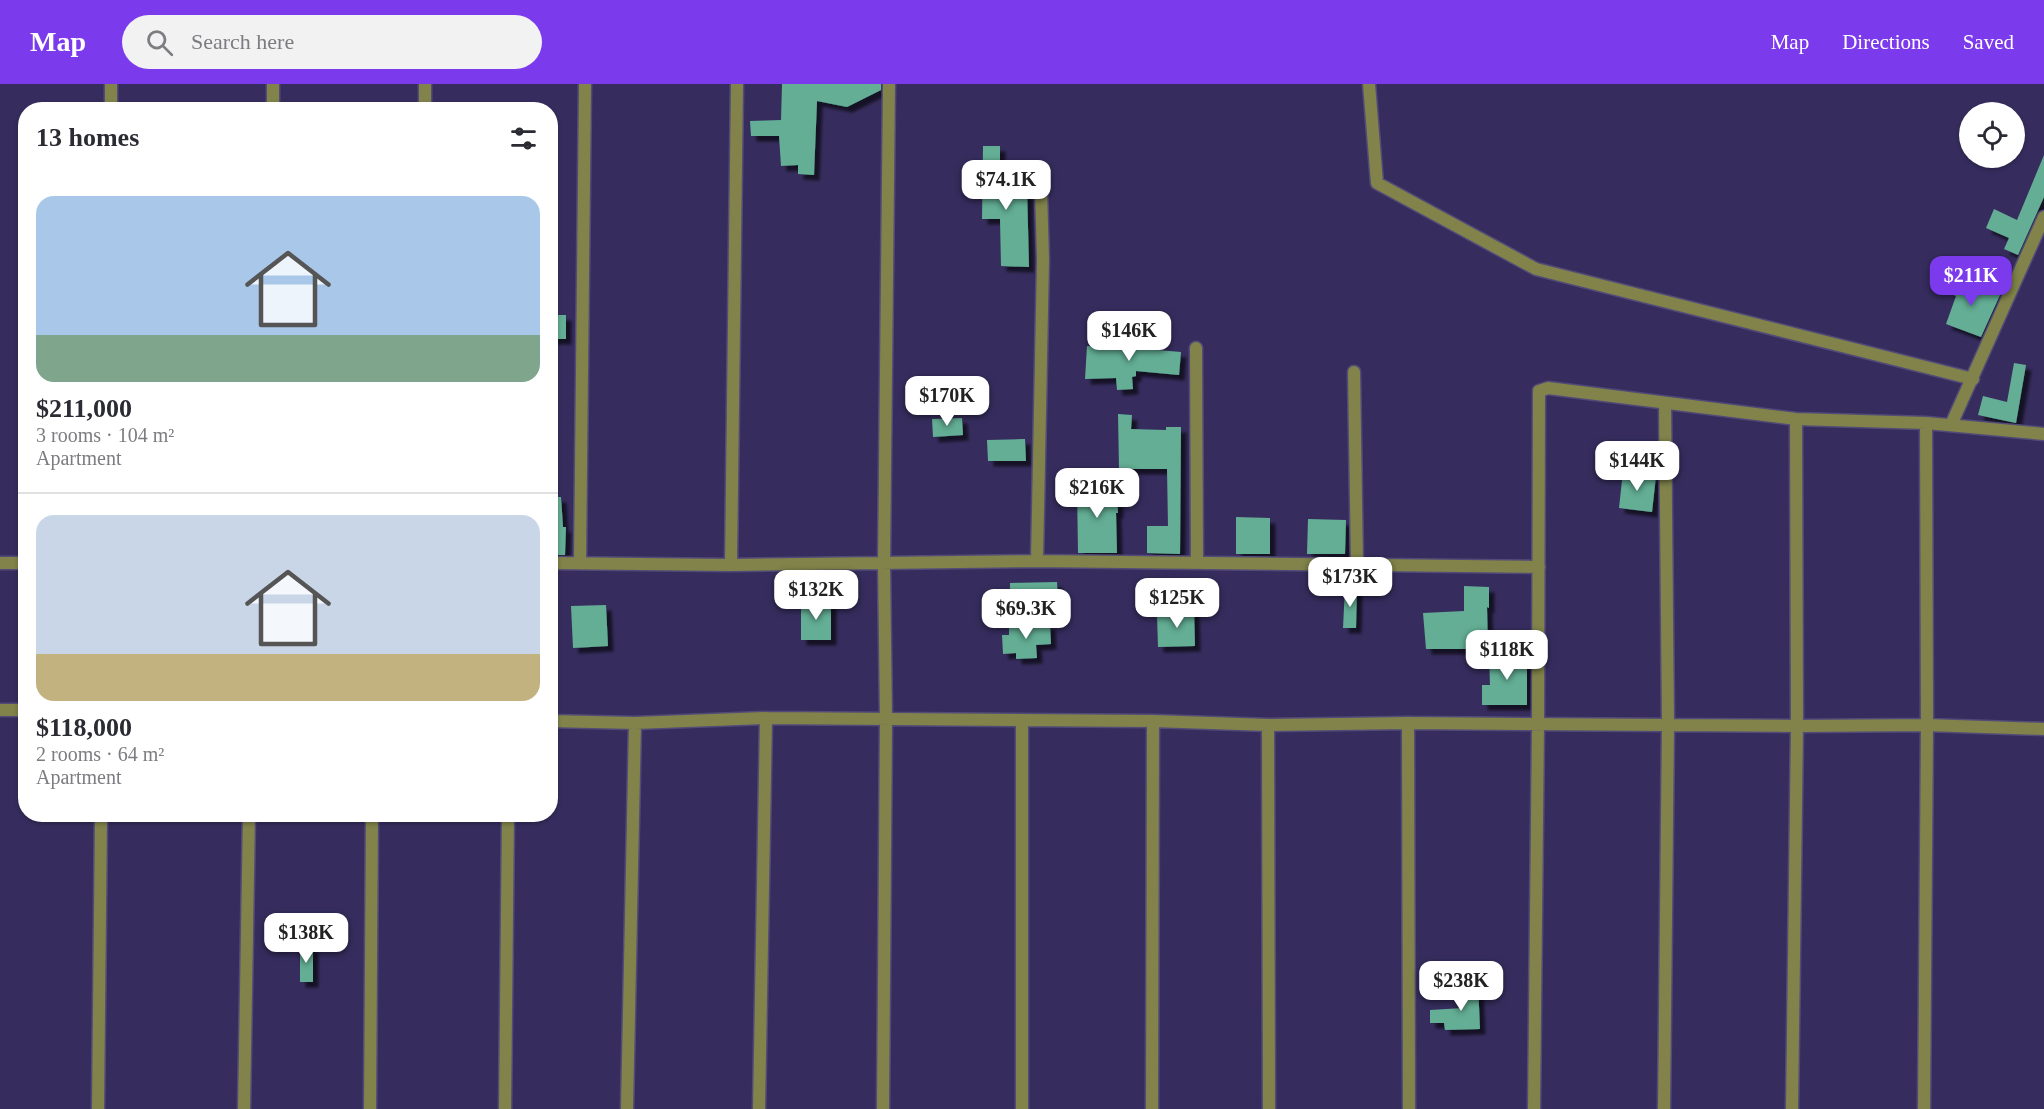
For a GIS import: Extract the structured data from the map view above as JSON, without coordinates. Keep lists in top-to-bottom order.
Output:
{
  "page": {
    "header": "Map",
    "search": "Search here",
    "nav": ["Map", "Directions", "Saved"],
    "heading": "13 homes",
    "price": [
      "$74.1K",
      "$211K",
      "$146K",
      "$170K",
      "$144K",
      "$216K",
      "$173K",
      "$132K",
      "$125K",
      "$69.3K",
      "$118K",
      "$138K",
      "$238K"
    ],
    "list": [
      {
        "name": "$211,000",
        "note": "3 rooms · 104 m² · Apartment"
      },
      {
        "name": "$118,000",
        "note": "2 rooms · 64 m² · Apartment"
      }
    ]
  }
}
